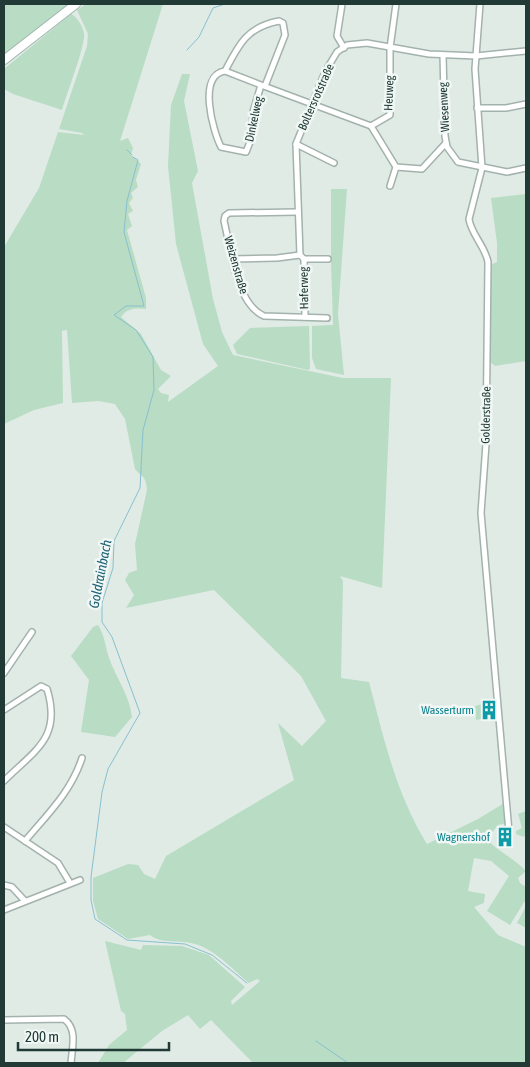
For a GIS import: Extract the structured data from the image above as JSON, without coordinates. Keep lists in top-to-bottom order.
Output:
{
  "streets": {
    "street": [
      "Heuweg",
      "Boltersrotstraße",
      "Wiesenweg",
      "Dinkelweg",
      "Weizenstraße",
      "Haferweg",
      "Golderstraße"
    ]
  },
  "crossings": [
    ["Heuweg", "Boltersrotstraße"],
    ["Heuweg", "Dinkelweg"],
    ["Boltersrotstraße", "Dinkelweg"],
    ["Boltersrotstraße", "Weizenstraße"],
    ["Boltersrotstraße", "Haferweg"],
    ["Wiesenweg", "Golderstraße"],
    ["Weizenstraße", "Haferweg"]
  ],
  "water": ["Goldrainbach"],
  "places": {
    "building": ["Wasserturm", "Wagnershof"]
  },
  "scale_bar": "200 m"
}
